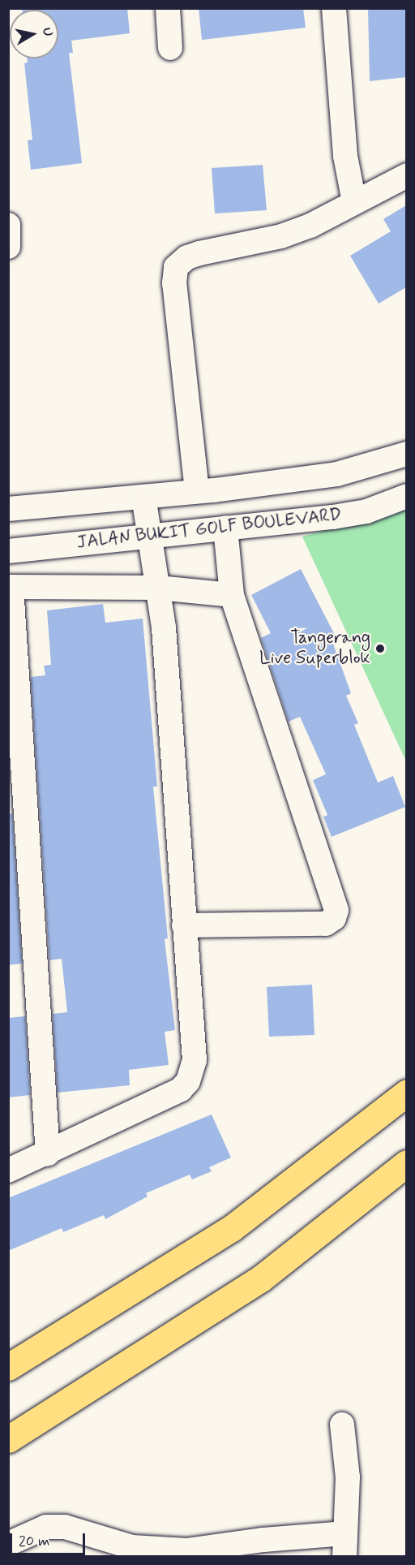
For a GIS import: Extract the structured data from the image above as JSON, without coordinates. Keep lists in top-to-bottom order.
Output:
{
  "streets": {
    "street": ["JALAN BUKIT GOLF BOULEVARD"]
  },
  "places": ["Tangerang Live Superblok"],
  "scale_bar": "20 m",
  "north": "right"
}
